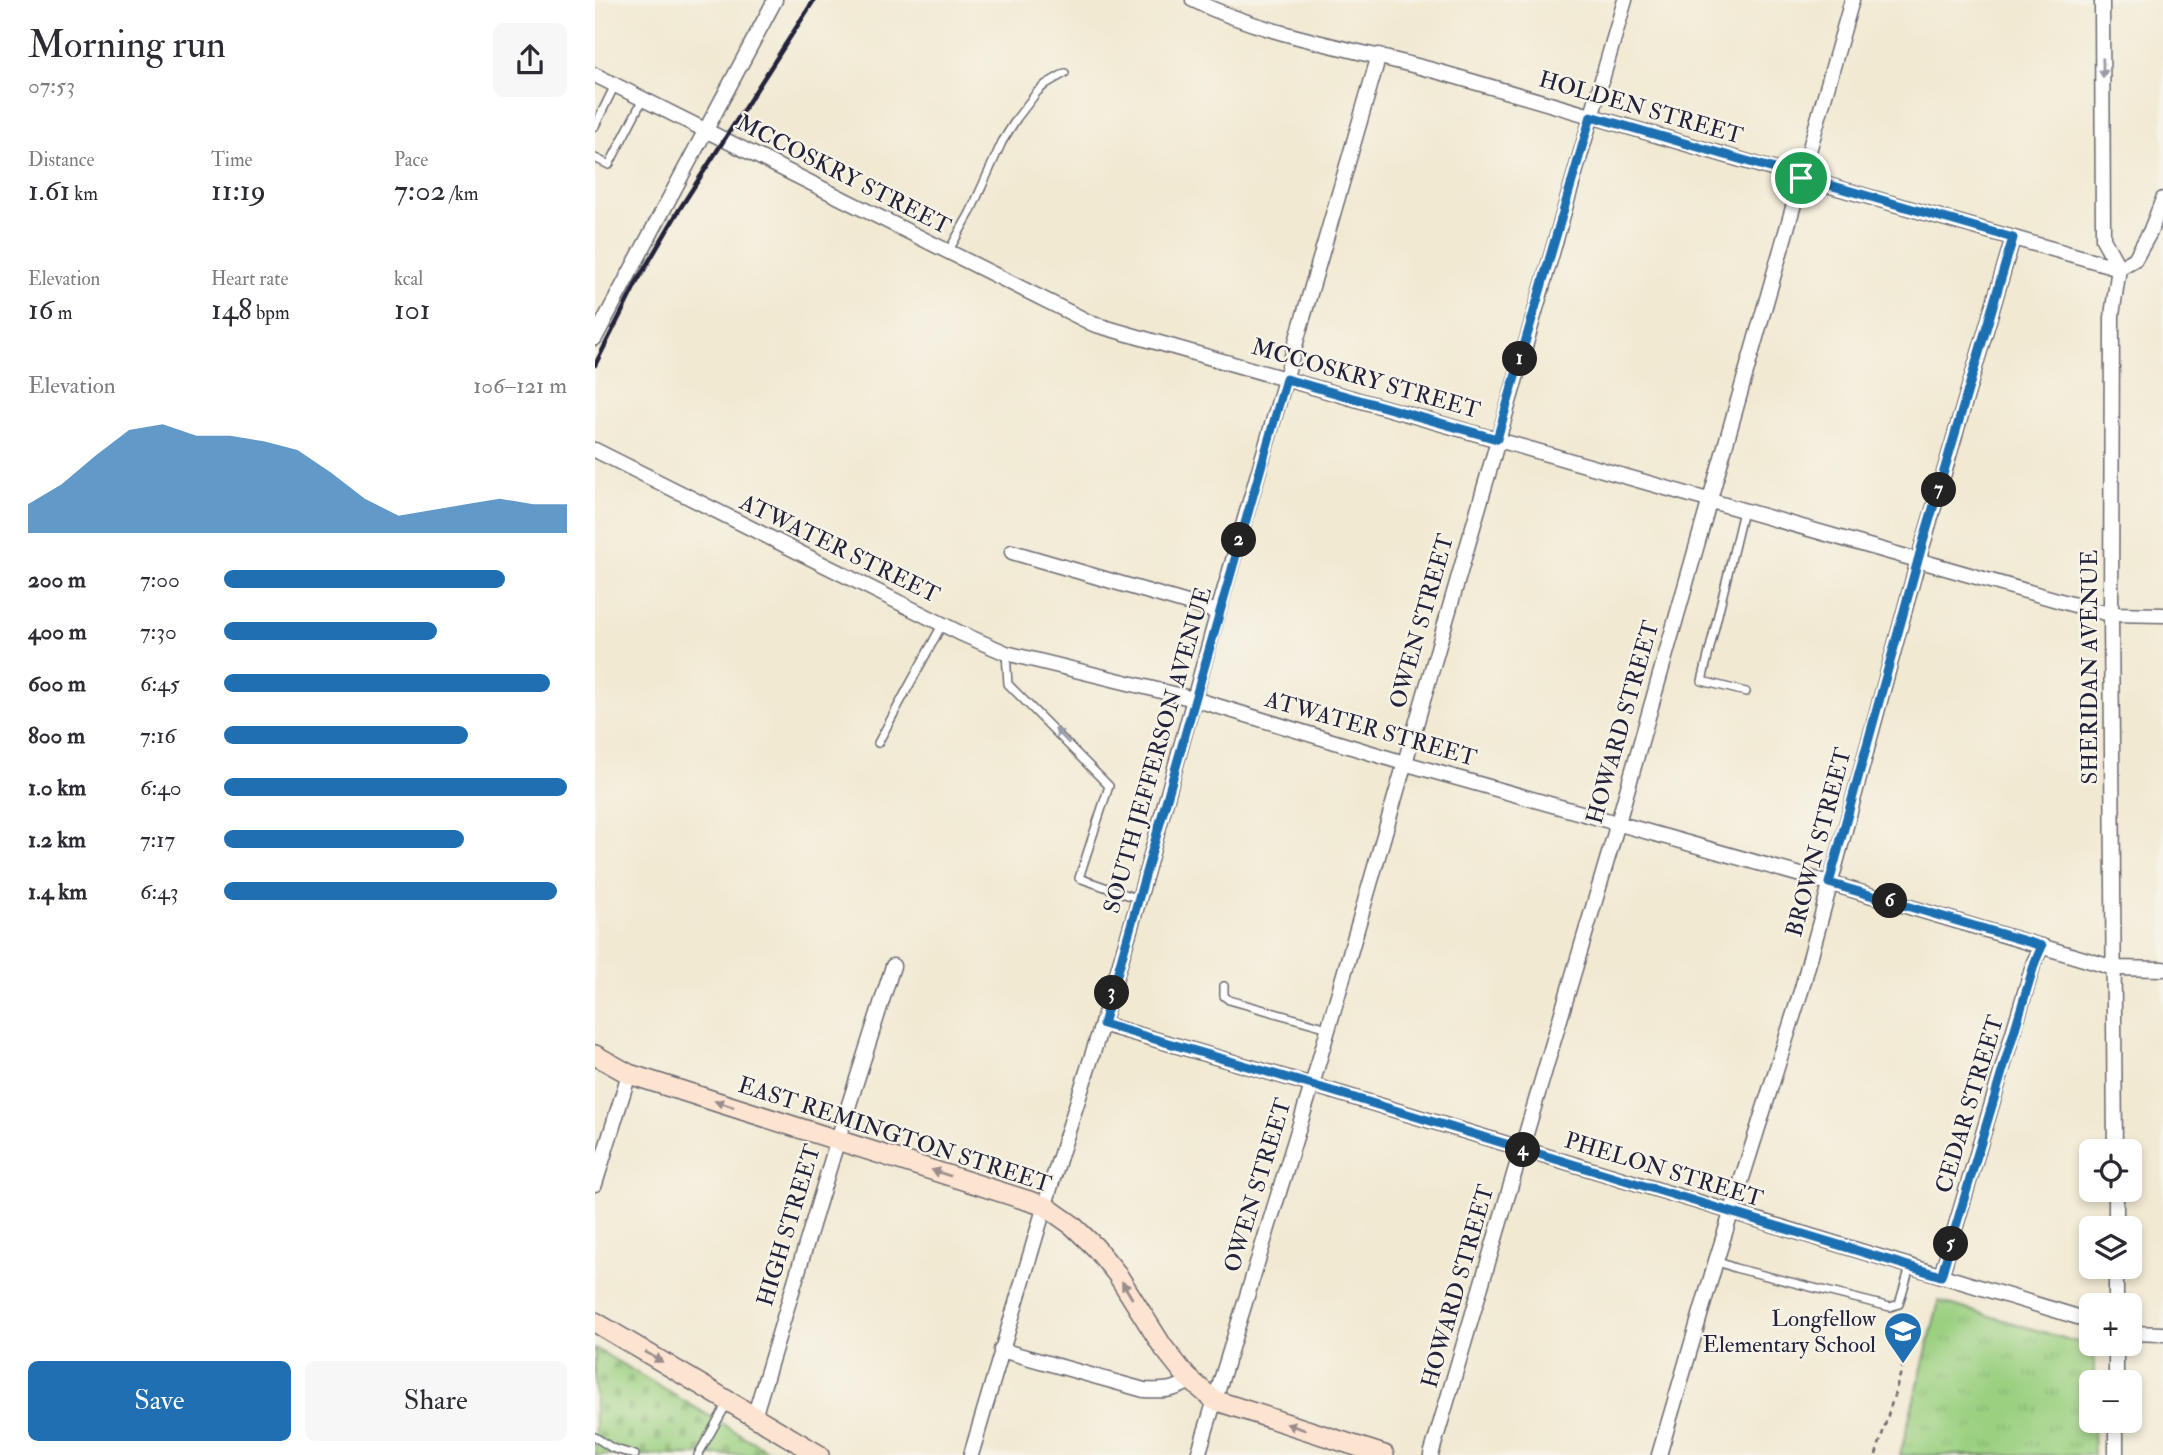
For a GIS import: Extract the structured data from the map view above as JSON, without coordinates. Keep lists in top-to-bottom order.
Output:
{
  "streets": {
    "main road": ["EAST REMINGTON STREET"],
    "street": [
      "HOLDEN STREET",
      "MCCOSKRY STREET",
      "ATWATER STREET",
      "OWEN STREET",
      "SHERIDAN AVENUE",
      "HOWARD STREET",
      "SOUTH JEFFERSON AVENUE",
      "BROWN STREET",
      "CEDAR STREET",
      "PHELON STREET",
      "HIGH STREET"
    ]
  },
  "crossings": [
    ["HOLDEN STREET", "OWEN STREET"],
    ["HOLDEN STREET", "SHERIDAN AVENUE"],
    ["HOLDEN STREET", "HOWARD STREET"],
    ["HOLDEN STREET", "SOUTH JEFFERSON AVENUE"],
    ["HOLDEN STREET", "BROWN STREET"],
    ["MCCOSKRY STREET", "OWEN STREET"],
    ["MCCOSKRY STREET", "SHERIDAN AVENUE"],
    ["MCCOSKRY STREET", "HOWARD STREET"],
    ["MCCOSKRY STREET", "SOUTH JEFFERSON AVENUE"],
    ["MCCOSKRY STREET", "BROWN STREET"],
    ["ATWATER STREET", "OWEN STREET"],
    ["ATWATER STREET", "SHERIDAN AVENUE"],
    ["ATWATER STREET", "HOWARD STREET"],
    ["ATWATER STREET", "SOUTH JEFFERSON AVENUE"],
    ["ATWATER STREET", "BROWN STREET"],
    ["ATWATER STREET", "CEDAR STREET"],
    ["OWEN STREET", "EAST REMINGTON STREET"],
    ["OWEN STREET", "PHELON STREET"],
    ["HOWARD STREET", "PHELON STREET"],
    ["SOUTH JEFFERSON AVENUE", "EAST REMINGTON STREET"],
    ["SOUTH JEFFERSON AVENUE", "PHELON STREET"],
    ["BROWN STREET", "PHELON STREET"],
    ["CEDAR STREET", "PHELON STREET"],
    ["EAST REMINGTON STREET", "HIGH STREET"]
  ],
  "one_way": ["EAST REMINGTON STREET"],
  "places": {
    "school or university": ["Longfellow Elementary School"]
  },
  "page": {
    "heading": ["Morning run", "07:53"],
    "stats": [
      ["Distance", "1.61 km"],
      ["Time", "11:19"],
      ["Pace", "7:02 /km"],
      ["Elevation", "16 m"],
      ["Heart rate", "148 bpm"],
      ["kcal", "101"]
    ],
    "pins": [
      "1",
      "7",
      "2",
      "6",
      "3",
      "4",
      "5"
    ],
    "chart": ["Elevation", "106–121 m"],
    "list": [
      {
        "name": "200 m",
        "note": "7:00"
      },
      {
        "name": "400 m",
        "note": "7:30"
      },
      {
        "name": "600 m",
        "note": "6:45"
      },
      {
        "name": "800 m",
        "note": "7:16"
      },
      {
        "name": "1.0 km",
        "note": "6:40"
      },
      {
        "name": "1.2 km",
        "note": "7:17"
      },
      {
        "name": "1.4 km",
        "note": "6:43"
      }
    ],
    "map_buttons": ["+", "−"],
    "buttons": ["Save", "Share"]
  }
}
